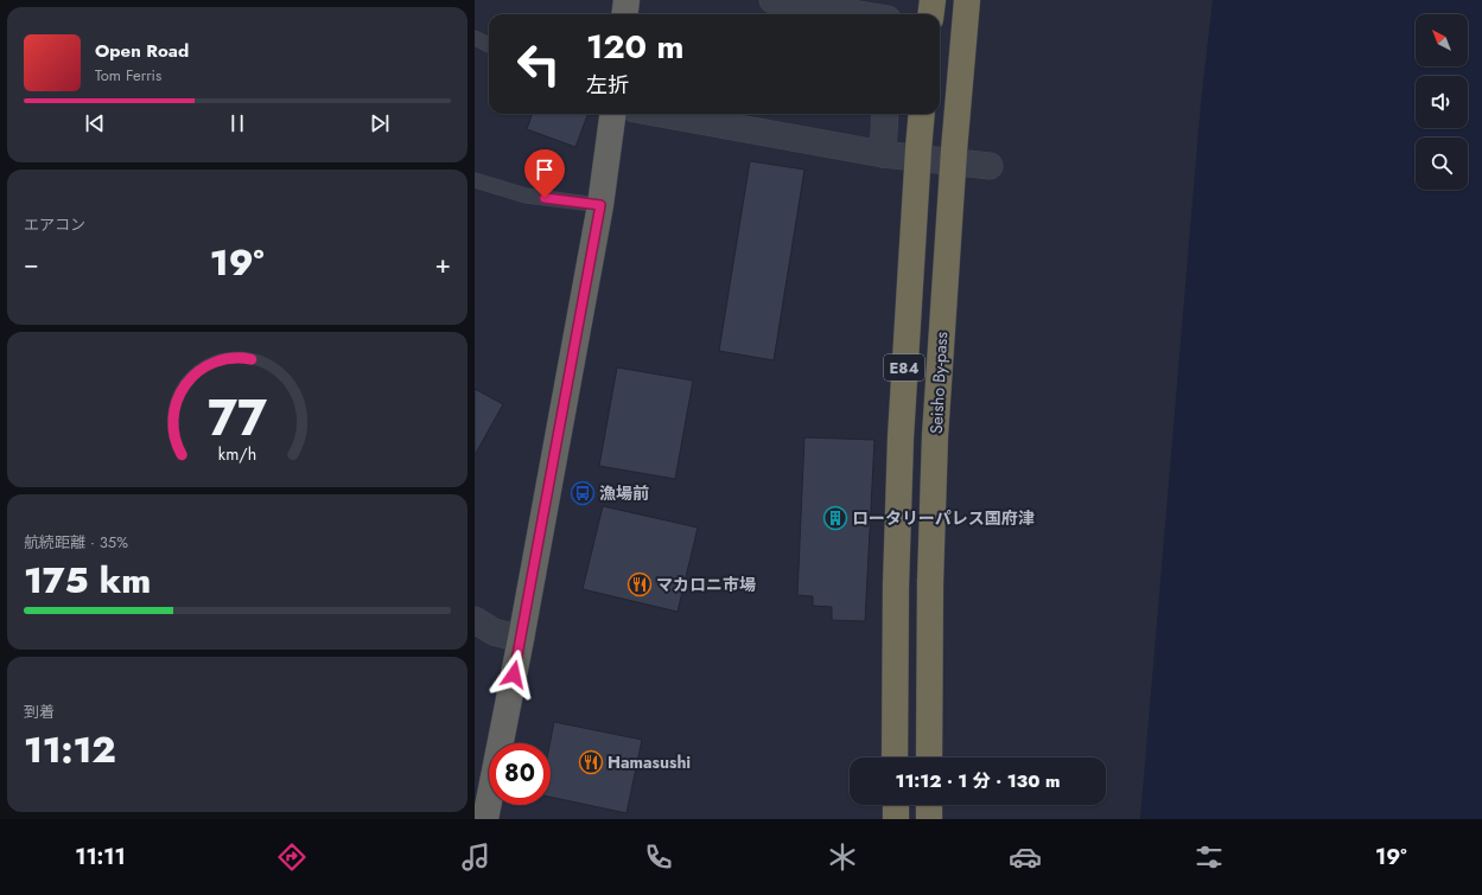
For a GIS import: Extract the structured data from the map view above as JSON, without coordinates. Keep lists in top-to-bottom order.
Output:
{
  "streets": {
    "highway": ["E84", "Seisho By-pass"]
  },
  "places": {
    "bus stop": ["漁場前"],
    "building": ["ロータリーパレス国府津"],
    "restaurant": ["マカロニ市場", "Hamasushi"]
  },
  "north": "top left",
  "page": {
    "turn": ["120 m", "左折"],
    "song": ["Open Road", "Tom Ferris"],
    "tile": [
      "エアコン",
      ["航続距離 · 35%", "175 km"],
      ["到着", "11:12"]
    ],
    "heat": ["−", "19°", "+"],
    "limit": "80",
    "trip": "11:12 · 1 分 · 130 m",
    "tabs": ["11:11", "19°"],
    "gauge": ["77", "km/h"]
  }
}
